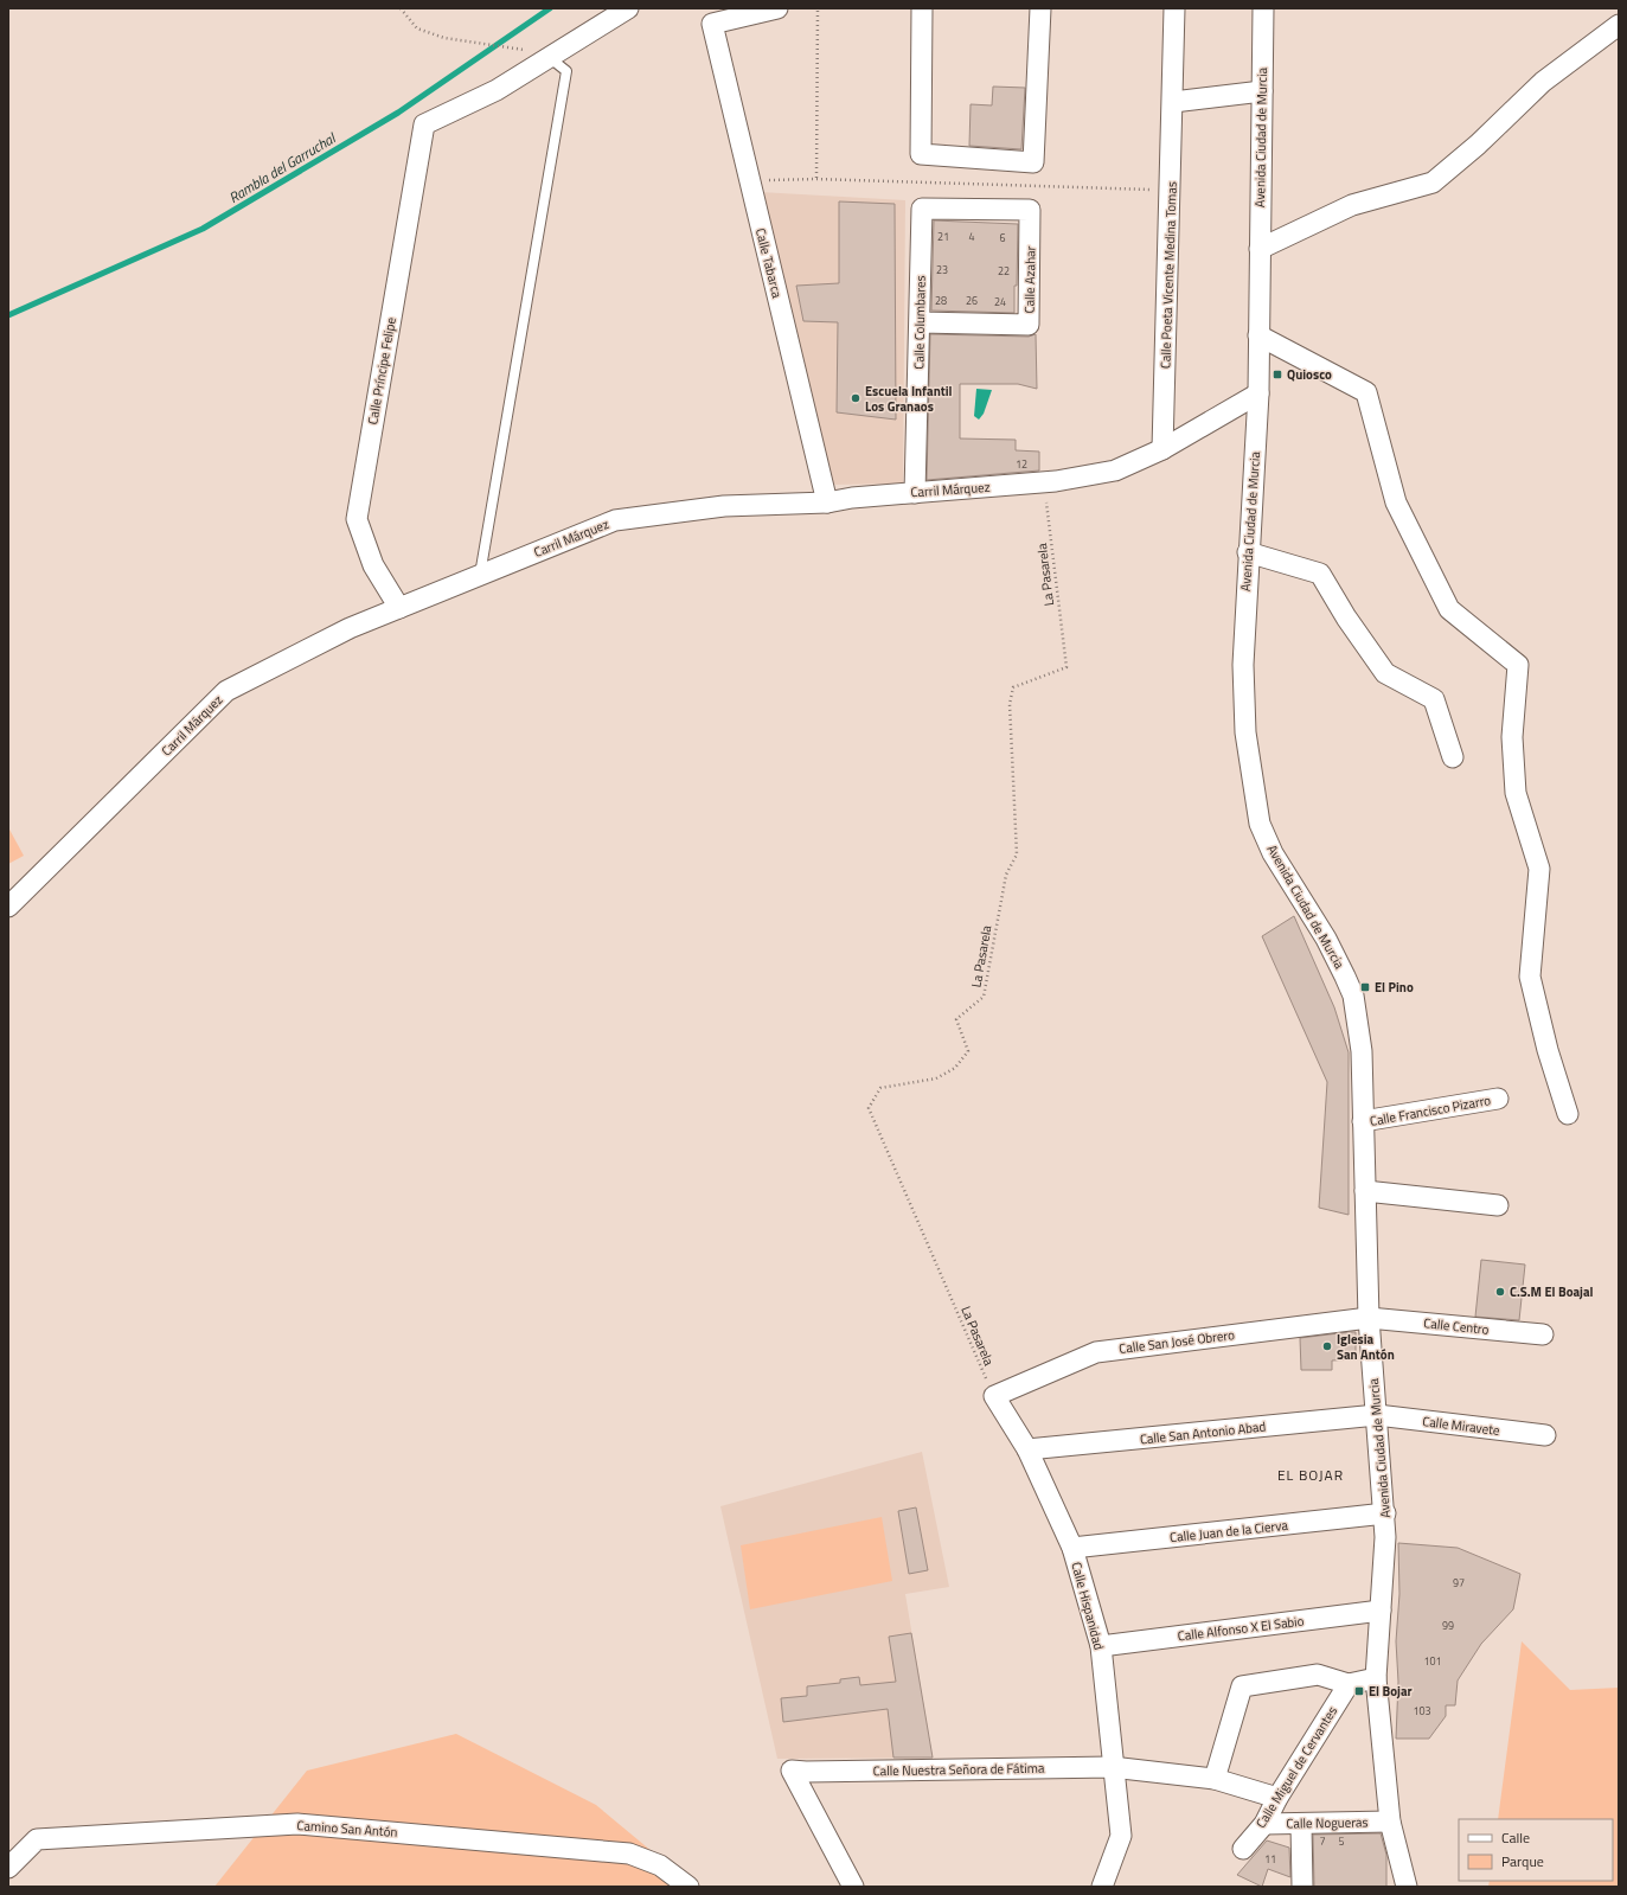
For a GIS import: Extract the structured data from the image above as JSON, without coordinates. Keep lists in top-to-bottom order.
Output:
{
  "streets": {
    "street": [
      "Avenida Ciudad de Murcia",
      "Calle Tabarca",
      "Calle Poeta Vicente Medina Tomas",
      "Calle Azahar",
      "Calle Columbares",
      "Calle Príncipe Felipe",
      "Carril Márquez",
      "Calle Francisco Pizarro",
      "Calle Centro",
      "Calle San José Obrero",
      "Calle Miravete",
      "Calle San Antonio Abad",
      "Calle Juan de la Cierva",
      "Calle Hispanidad",
      "Calle Alfonso X El Sabio",
      "Calle Miguel de Cervantes",
      "Calle Nuestra Señora de Fátima",
      "Calle Nogueras",
      "Camino San Antón"
    ],
    "path": ["La Pasarela"]
  },
  "crossings": [
    ["Avenida Ciudad de Murcia", "Carril Márquez"],
    ["Avenida Ciudad de Murcia", "Calle Francisco Pizarro"],
    ["Avenida Ciudad de Murcia", "Calle Centro"],
    ["Avenida Ciudad de Murcia", "Calle San José Obrero"],
    ["Avenida Ciudad de Murcia", "Calle Miravete"],
    ["Avenida Ciudad de Murcia", "Calle San Antonio Abad"],
    ["Avenida Ciudad de Murcia", "Calle Juan de la Cierva"],
    ["Avenida Ciudad de Murcia", "Calle Alfonso X El Sabio"],
    ["Avenida Ciudad de Murcia", "Calle Nogueras"],
    ["Calle Tabarca", "Carril Márquez"],
    ["Calle Poeta Vicente Medina Tomas", "Carril Márquez"],
    ["Calle Azahar", "Calle Columbares"],
    ["Calle Columbares", "Carril Márquez"],
    ["Calle Príncipe Felipe", "Carril Márquez"],
    ["Carril Márquez", "La Pasarela"],
    ["La Pasarela", "Calle San José Obrero"],
    ["La Pasarela", "Calle Hispanidad"],
    ["Calle Centro", "Calle San José Obrero"],
    ["Calle San José Obrero", "Calle Hispanidad"],
    ["Calle Miravete", "Calle San Antonio Abad"],
    ["Calle San Antonio Abad", "Calle Hispanidad"],
    ["Calle Juan de la Cierva", "Calle Hispanidad"],
    ["Calle Hispanidad", "Calle Alfonso X El Sabio"],
    ["Calle Hispanidad", "Calle Nuestra Señora de Fátima"],
    ["Calle Miguel de Cervantes", "Calle Nuestra Señora de Fátima"],
    ["Calle Miguel de Cervantes", "Calle Nogueras"]
  ],
  "districts": ["EL BOJAR"],
  "water": ["Rambla del Garruchal"],
  "places": {
    "transit": ["Quiosco", "El Pino", "El Bojar"],
    "other": ["Escuela Infantil Los Granaos", "C.S.M El Boajal", "Iglesia San Antón"]
  },
  "house_numbers": [
    "21",
    "4",
    "6",
    "23",
    "22",
    "28",
    "26",
    "24",
    "12",
    "97",
    "99",
    "101",
    "103",
    "7",
    "5",
    "11"
  ],
  "legend": ["Calle", "Parque"]
}
